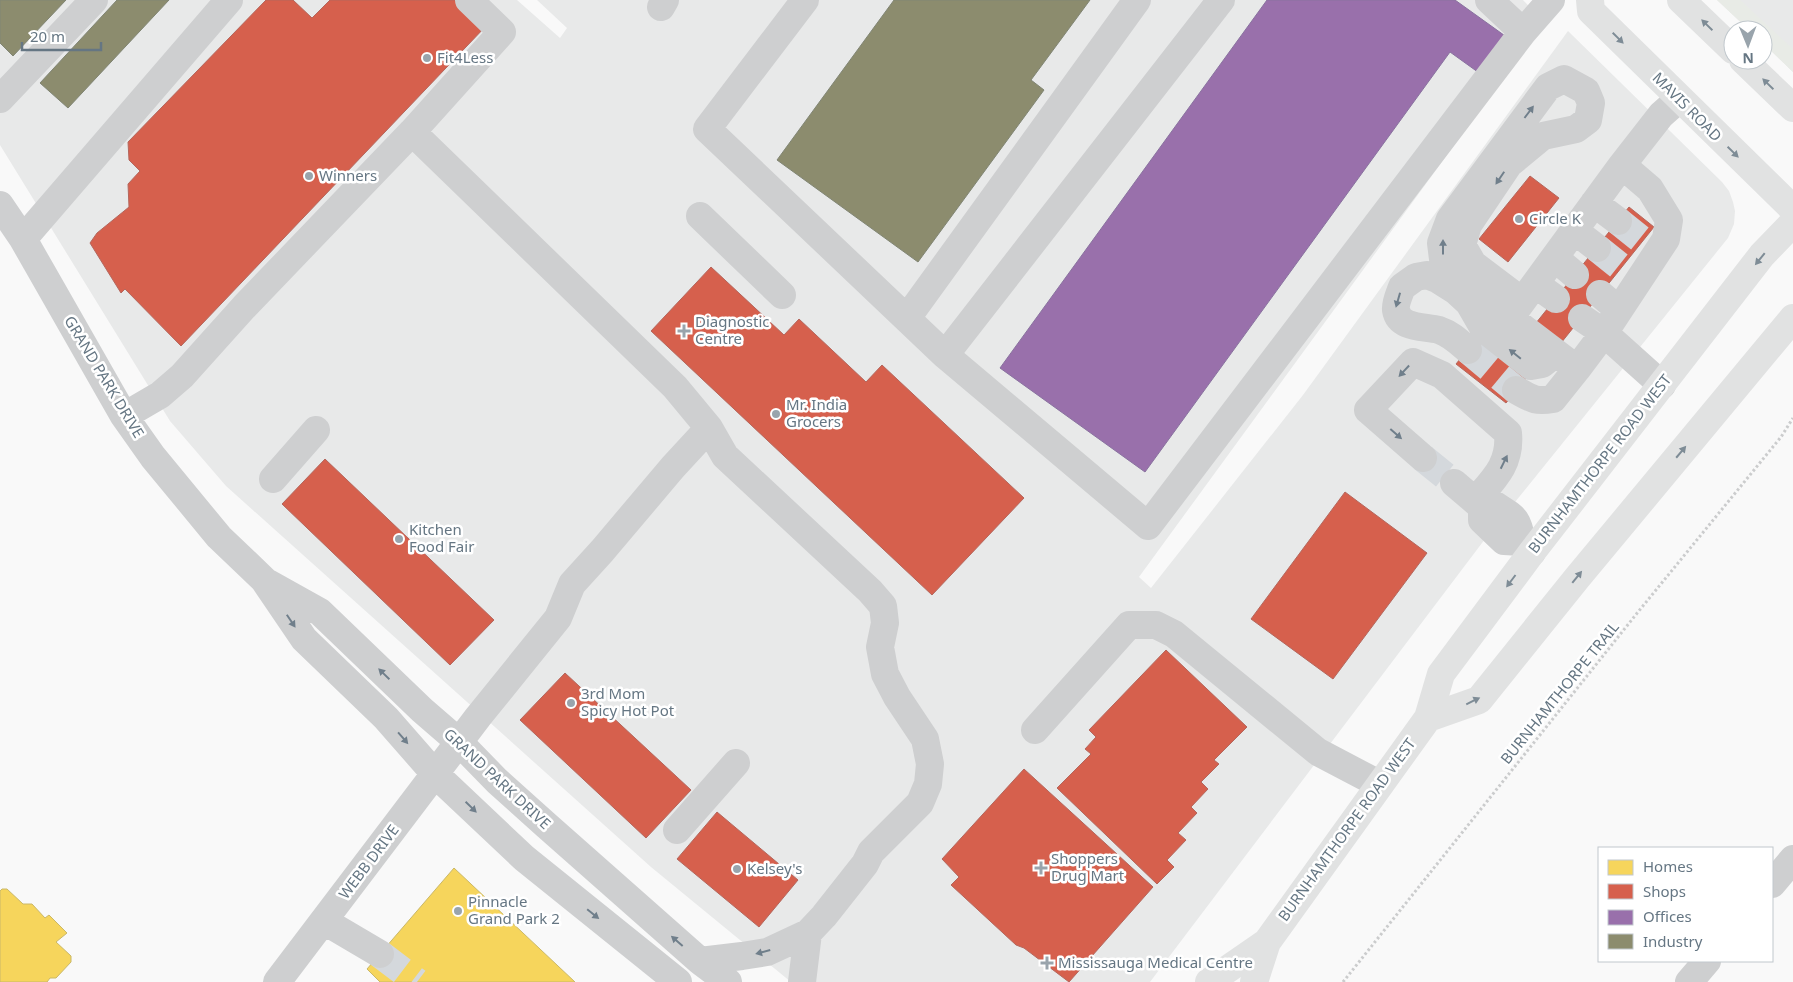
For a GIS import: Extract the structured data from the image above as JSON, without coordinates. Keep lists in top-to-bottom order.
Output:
{
  "streets": {
    "main road": ["MAVIS ROAD", "BURNHAMTHORPE ROAD WEST"],
    "street": ["GRAND PARK DRIVE", "WEBB DRIVE"],
    "path": ["BURNHAMTHORPE TRAIL"]
  },
  "crossings": [
    ["GRAND PARK DRIVE", "WEBB DRIVE"]
  ],
  "places": {
    "other": [
      "Fit4Less",
      "Winners",
      "Circle K",
      "Mr. India Grocers",
      "Kitchen Food Fair",
      "3rd Mom Spicy Hot Pot",
      "Kelsey's",
      "Pinnacle Grand Park 2"
    ],
    "health": ["Diagnostic Centre", "Shoppers Drug Mart", "Mississauga Medical Centre"]
  },
  "legend": [
    "Homes",
    "Shops",
    "Offices",
    "Industry"
  ],
  "scale_bar": "20 m",
  "north": "bottom"
}
